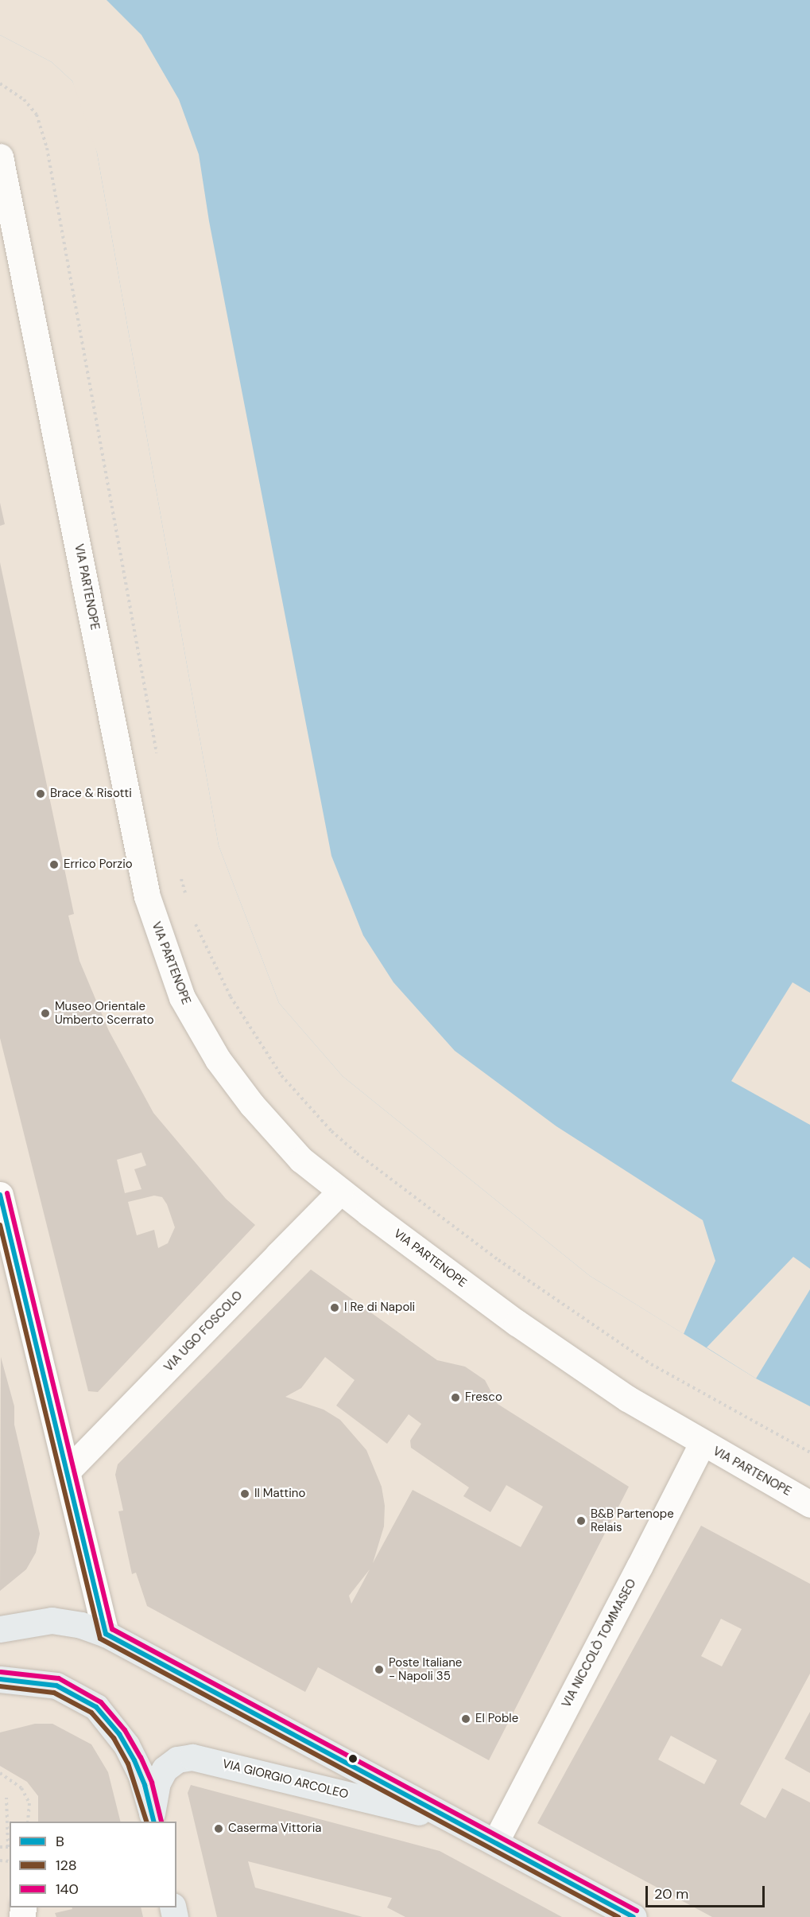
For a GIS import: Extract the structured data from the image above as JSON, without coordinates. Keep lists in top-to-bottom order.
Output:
{
  "streets": {
    "main road": ["VIA GIORGIO ARCOLEO"],
    "street": ["VIA PARTENOPE", "VIA UGO FOSCOLO", "VIA NICCOLÒ TOMMASEO"]
  },
  "crossings": [
    ["VIA PARTENOPE", "VIA UGO FOSCOLO"],
    ["VIA PARTENOPE", "VIA NICCOLÒ TOMMASEO"],
    ["VIA NICCOLÒ TOMMASEO", "VIA GIORGIO ARCOLEO"]
  ],
  "places": [
    "Brace & Risotti",
    "Errico Porzio",
    "Museo Orientale Umberto Scerrato",
    "I Re di Napoli",
    "Fresco",
    "Il Mattino",
    "B&B Partenope Relais",
    "Poste Italiane - Napoli 35",
    "El Poble",
    "Caserma Vittoria"
  ],
  "lines": ["transit line 140", "transit line B", "transit line 128"],
  "legend": ["B", "128", "140"],
  "scale_bar": "20 m"
}
